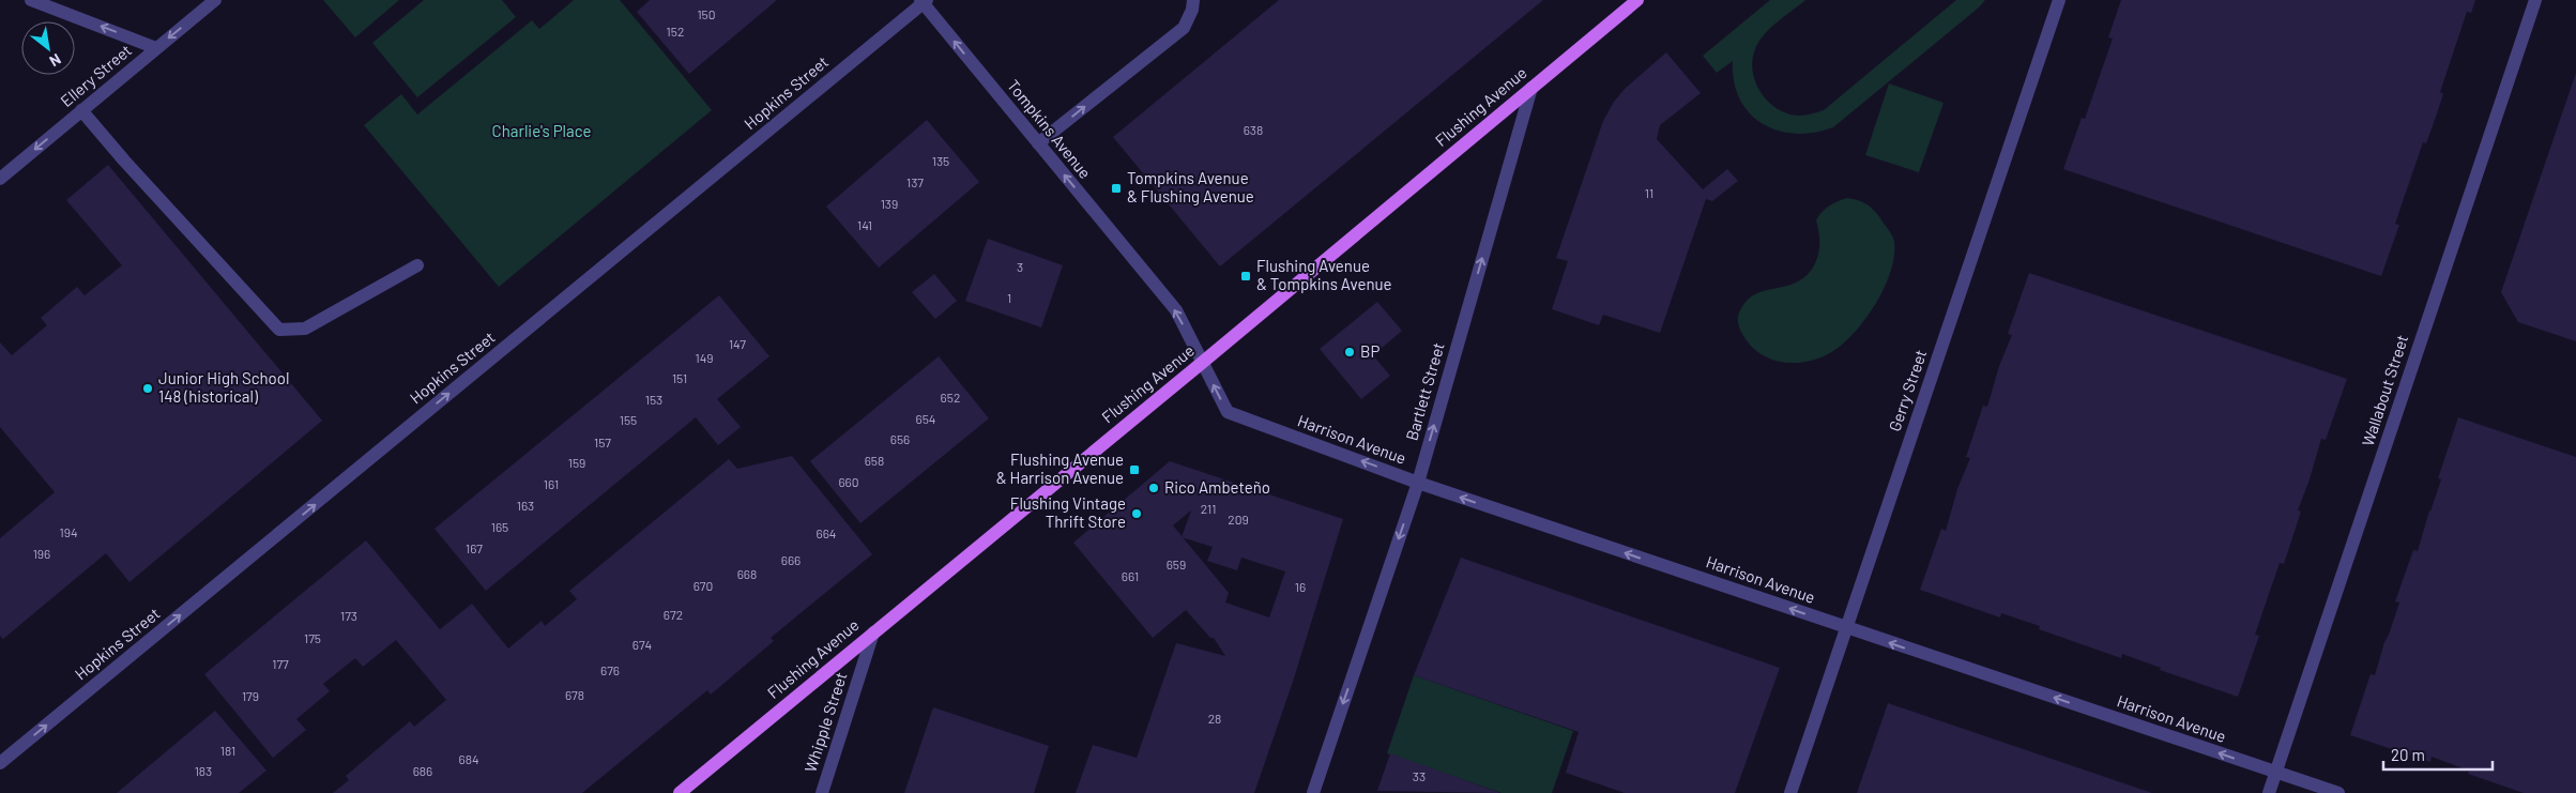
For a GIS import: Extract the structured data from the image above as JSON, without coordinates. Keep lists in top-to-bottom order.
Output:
{
  "streets": {
    "main road": ["Flushing Avenue"],
    "street": [
      "Ellery Street",
      "Hopkins Street",
      "Tompkins Avenue",
      "Gerry Street",
      "Wallabout Street",
      "Bartlett Street",
      "Harrison Avenue",
      "Whipple Street"
    ]
  },
  "crossings": [
    ["Hopkins Street", "Tompkins Avenue"],
    ["Flushing Avenue", "Tompkins Avenue"],
    ["Flushing Avenue", "Bartlett Street"],
    ["Flushing Avenue", "Harrison Avenue"],
    ["Flushing Avenue", "Whipple Street"],
    ["Tompkins Avenue", "Harrison Avenue"],
    ["Gerry Street", "Harrison Avenue"],
    ["Wallabout Street", "Harrison Avenue"],
    ["Bartlett Street", "Harrison Avenue"]
  ],
  "one_way": [
    "Ellery Street",
    "Hopkins Street",
    "Tompkins Avenue",
    "Harrison Avenue"
  ],
  "parks": ["Charlie's Place"],
  "places": {
    "transit": ["Tompkins Avenue & Flushing Avenue", "Flushing Avenue & Tompkins Avenue", "Flushing Avenue & Harrison Avenue"],
    "other": [
      "BP",
      "Junior High School 148 (historical)",
      "Rico Ambeteño",
      "Flushing Vintage Thrift Store"
    ]
  },
  "house_numbers": [
    "150",
    "152",
    "638",
    "135",
    "137",
    "11",
    "139",
    "141",
    "3",
    "1",
    "147",
    "149",
    "151",
    "652",
    "153",
    "654",
    "155",
    "656",
    "157",
    "658",
    "159",
    "660",
    "161",
    "163",
    "211",
    "209",
    "165",
    "194",
    "664",
    "167",
    "196",
    "666",
    "659",
    "668",
    "661",
    "670",
    "16",
    "672",
    "173",
    "175",
    "674",
    "177",
    "676",
    "678",
    "179",
    "28",
    "181",
    "684",
    "183",
    "686",
    "33"
  ],
  "scale_bar": "20 m",
  "north": "bottom right"
}
